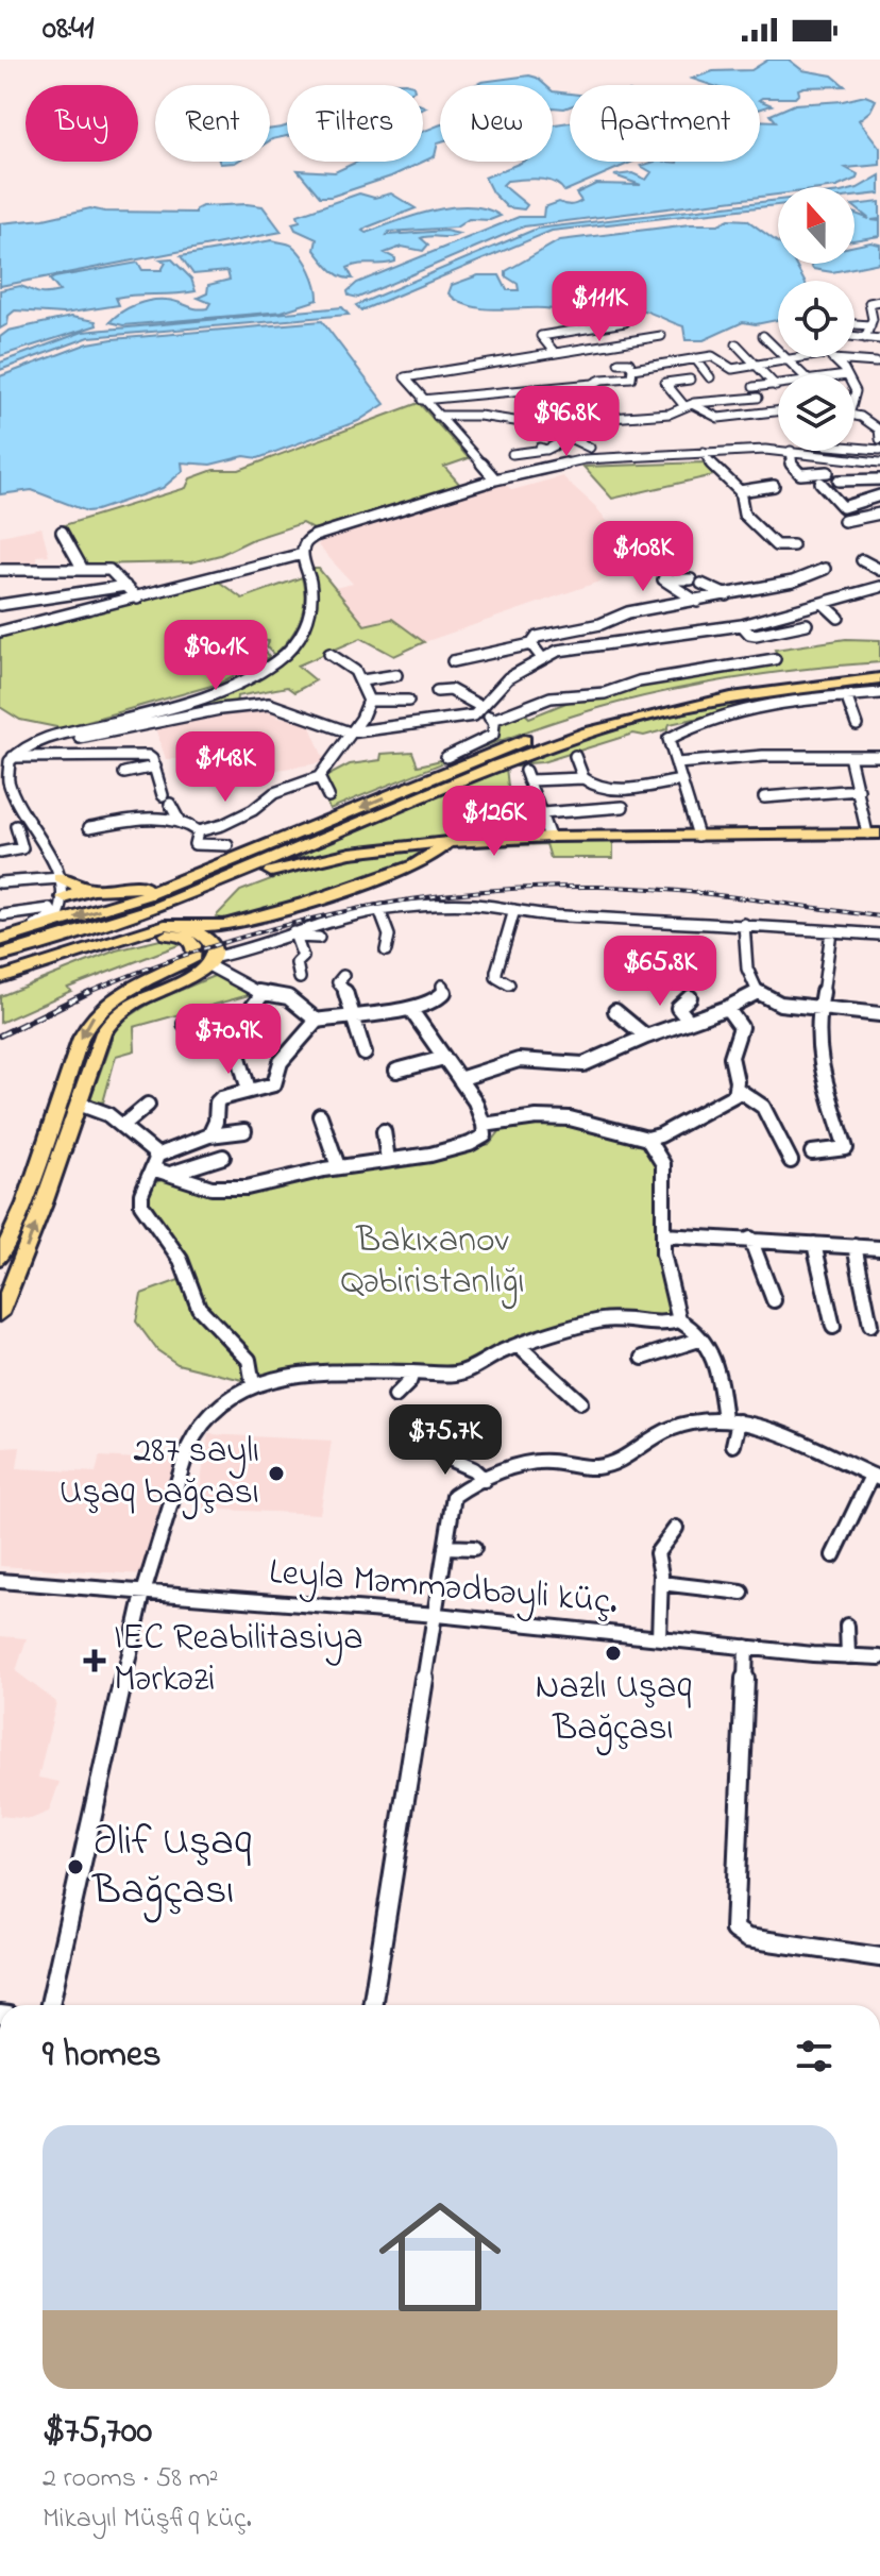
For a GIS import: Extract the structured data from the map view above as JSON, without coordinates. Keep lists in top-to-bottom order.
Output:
{
  "streets": {
    "street": ["Leyla Məmmədbəyli küç."]
  },
  "parks": ["Bakıxanov Qəbiristanlığı"],
  "places": {
    "other": ["287 saylı Uşaq bağçası", "Nazlı Uşaq Bağçası", "Əlif Uşaq Bağçası"],
    "health": ["IEC Reabilitasiya Mərkəzi"]
  },
  "north": "top",
  "page": {
    "status": "08:41",
    "chip": [
      "Buy",
      "Rent",
      "Filters",
      "New",
      "Apartment"
    ],
    "price": [
      "$111K",
      "$96.8K",
      "$108K",
      "$90.1K",
      "$148K",
      "$126K",
      "$65.8K",
      "$70.9K",
      "$75.7K"
    ],
    "heading": "9 homes",
    "list": [
      {
        "name": "$75,700",
        "note": "2 rooms · 58 m² · Mikayıl Müşfiq küç."
      }
    ]
  }
}
